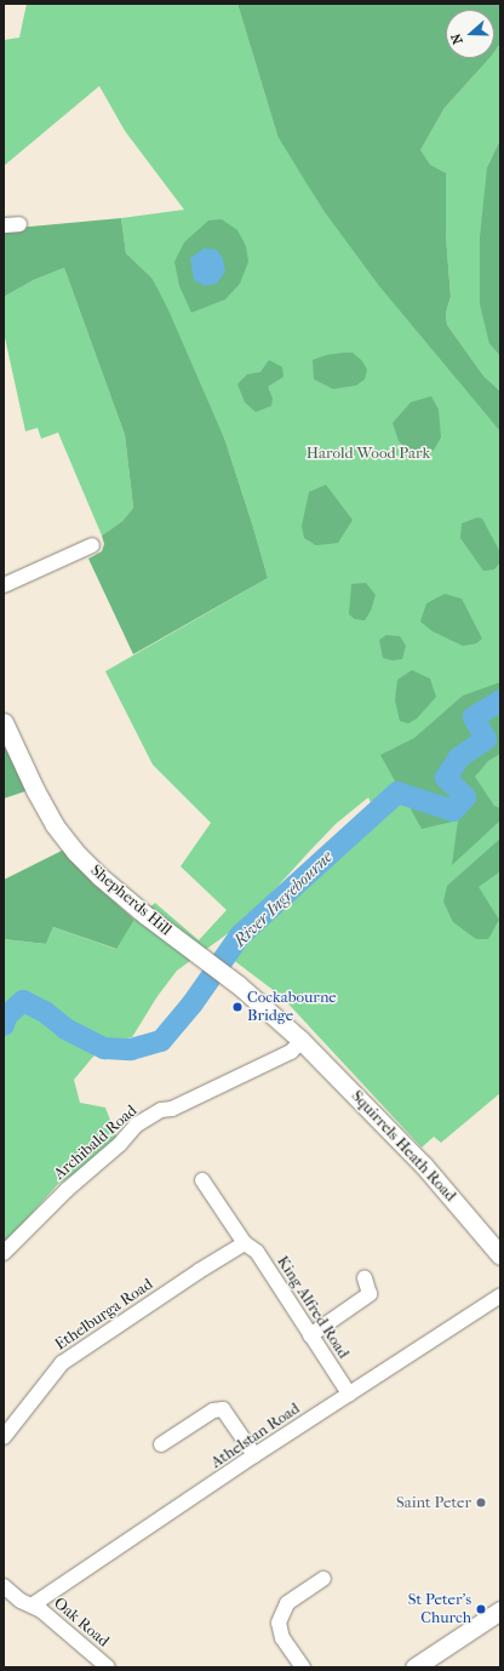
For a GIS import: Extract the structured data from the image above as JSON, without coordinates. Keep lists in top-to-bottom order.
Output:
{
  "streets": {
    "street": [
      "Shepherds Hill",
      "Archibald Road",
      "Squirrels Heath Road",
      "King Alfred Road",
      "Ethelburga Road",
      "Athelstan Road",
      "Oak Road"
    ]
  },
  "crossings": [
    ["Shepherds Hill", "Archibald Road"],
    ["Shepherds Hill", "Squirrels Heath Road"],
    ["Archibald Road", "Squirrels Heath Road"],
    ["King Alfred Road", "Ethelburga Road"],
    ["King Alfred Road", "Athelstan Road"],
    ["Athelstan Road", "Oak Road"]
  ],
  "water": ["River Ingrebourne"],
  "parks": ["Harold Wood Park"],
  "places": ["Cockabourne Bridge", "Saint Peter", "St Peter's Church"],
  "north": "left"
}
